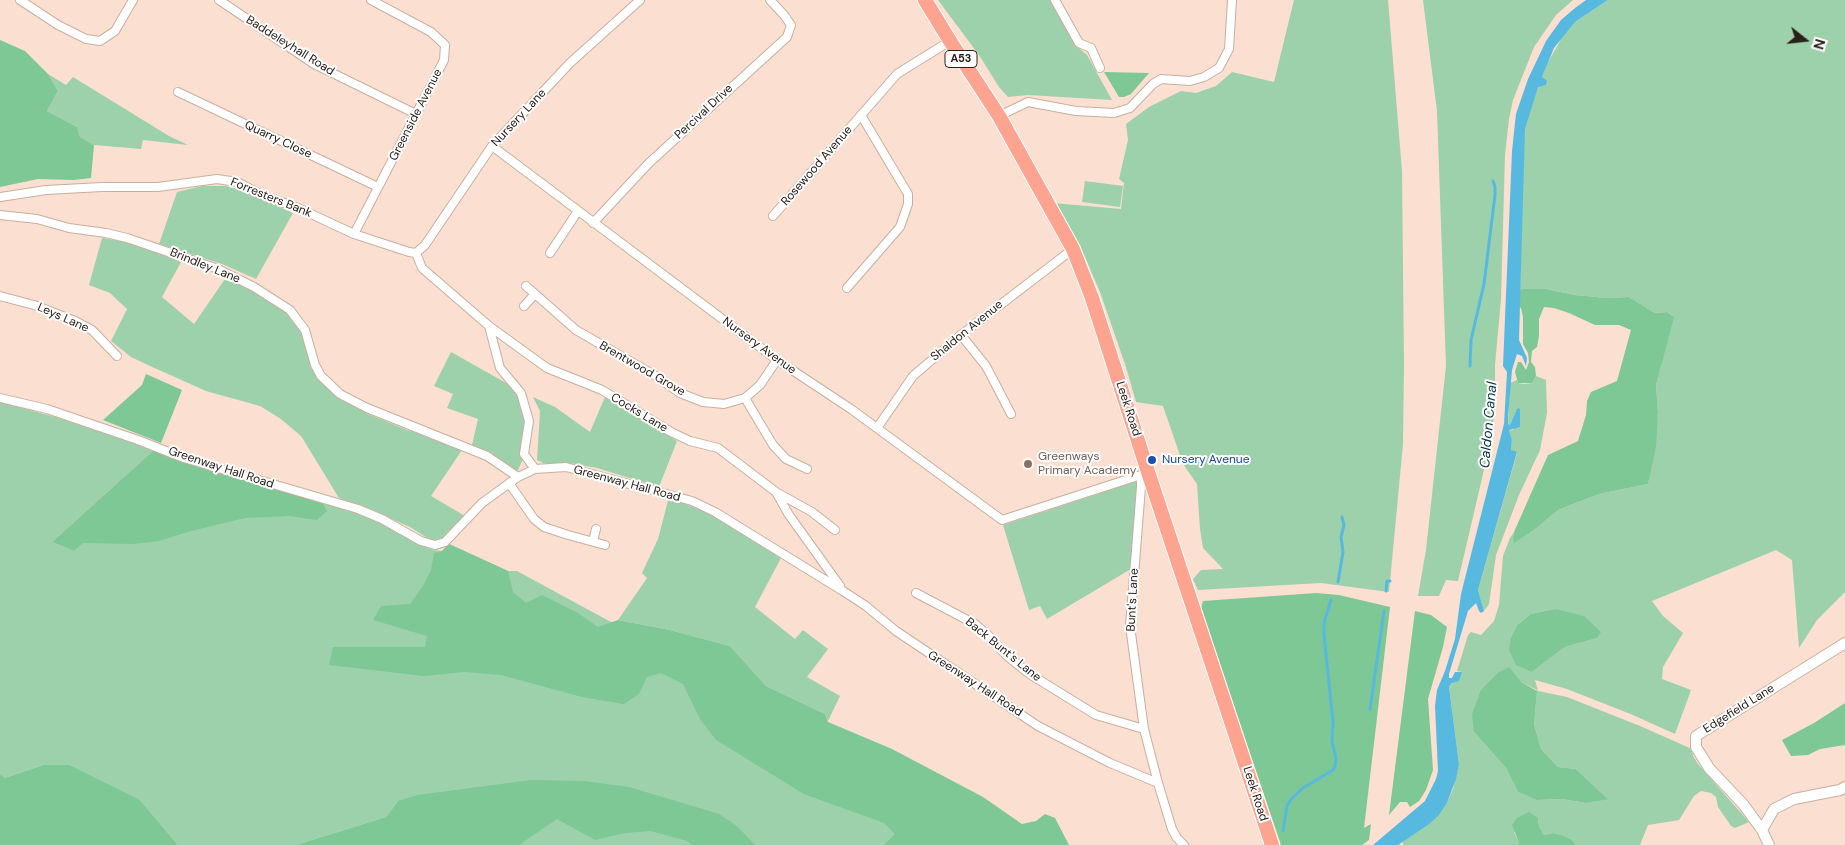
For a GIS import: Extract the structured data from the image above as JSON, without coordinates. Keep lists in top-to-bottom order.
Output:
{
  "streets": {
    "highway": ["A53", "Leek Road"],
    "street": [
      "Baddeleyhall Road",
      "Percival Drive",
      "Greenside Avenue",
      "Nursery Lane",
      "Quarry Close",
      "Rosewood Avenue",
      "Forresters Bank",
      "Brindley Lane",
      "Leys Lane",
      "Shaldon Avenue",
      "Nursery Avenue",
      "Brentwood Grove",
      "Cocks Lane",
      "Greenway Hall Road",
      "Bunt's Lane",
      "Back Bunt's Lane",
      "Edgefield Lane"
    ]
  },
  "crossings": [
    ["Baddeleyhall Road", "Greenside Avenue"],
    ["Percival Drive", "Nursery Avenue"],
    ["Greenside Avenue", "Quarry Close"],
    ["Greenside Avenue", "Forresters Bank"],
    ["Nursery Lane", "Forresters Bank"],
    ["Nursery Lane", "Nursery Avenue"],
    ["Nursery Lane", "Cocks Lane"],
    ["Rosewood Avenue", "Leek Road"],
    ["Forresters Bank", "Cocks Lane"],
    ["Brindley Lane", "Greenway Hall Road"],
    ["Shaldon Avenue", "Nursery Avenue"],
    ["Shaldon Avenue", "Leek Road"],
    ["Nursery Avenue", "Leek Road"],
    ["Nursery Avenue", "Bunt's Lane"],
    ["Leek Road", "Bunt's Lane"],
    ["Cocks Lane", "Greenway Hall Road"],
    ["Greenway Hall Road", "Bunt's Lane"],
    ["Bunt's Lane", "Back Bunt's Lane"]
  ],
  "water": ["Caldon Canal"],
  "places": ["Nursery Avenue", "Greenways Primary Academy"],
  "north": "right"
}
